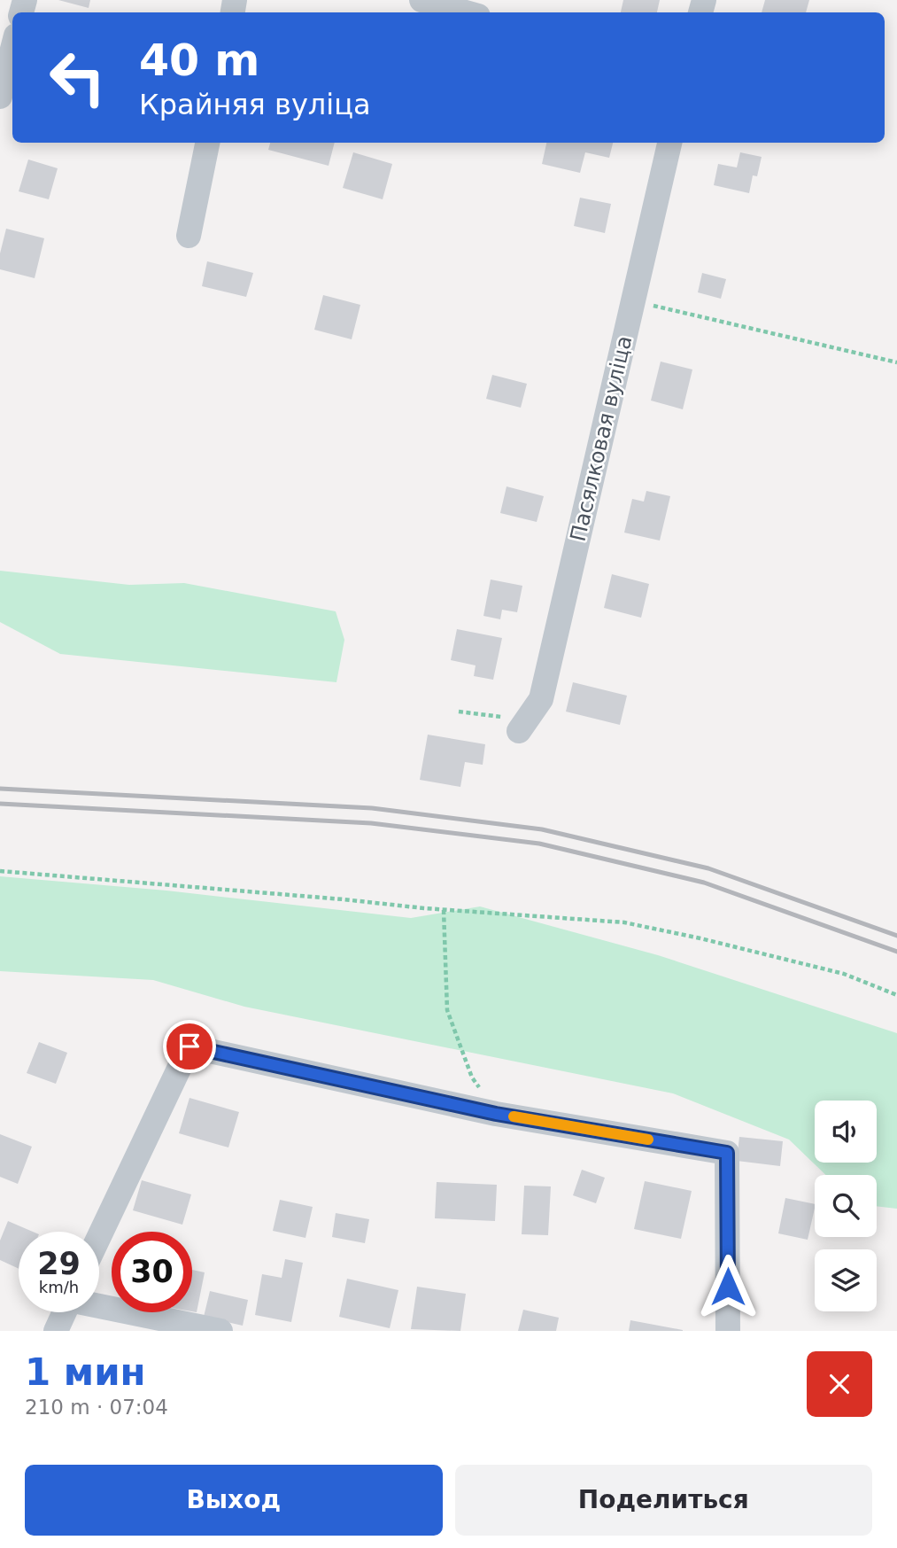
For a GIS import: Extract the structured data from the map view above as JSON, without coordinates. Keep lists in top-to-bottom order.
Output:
{
  "streets": {
    "street": ["Пасялковая вуліца"]
  },
  "page": {
    "turn": ["40 m", "Крайняя вуліца"],
    "speed": "29 km/h",
    "limit": "30",
    "heading": ["1 мин", "210 m · 07:04"],
    "buttons": ["Выход", "Поделиться"]
  }
}
